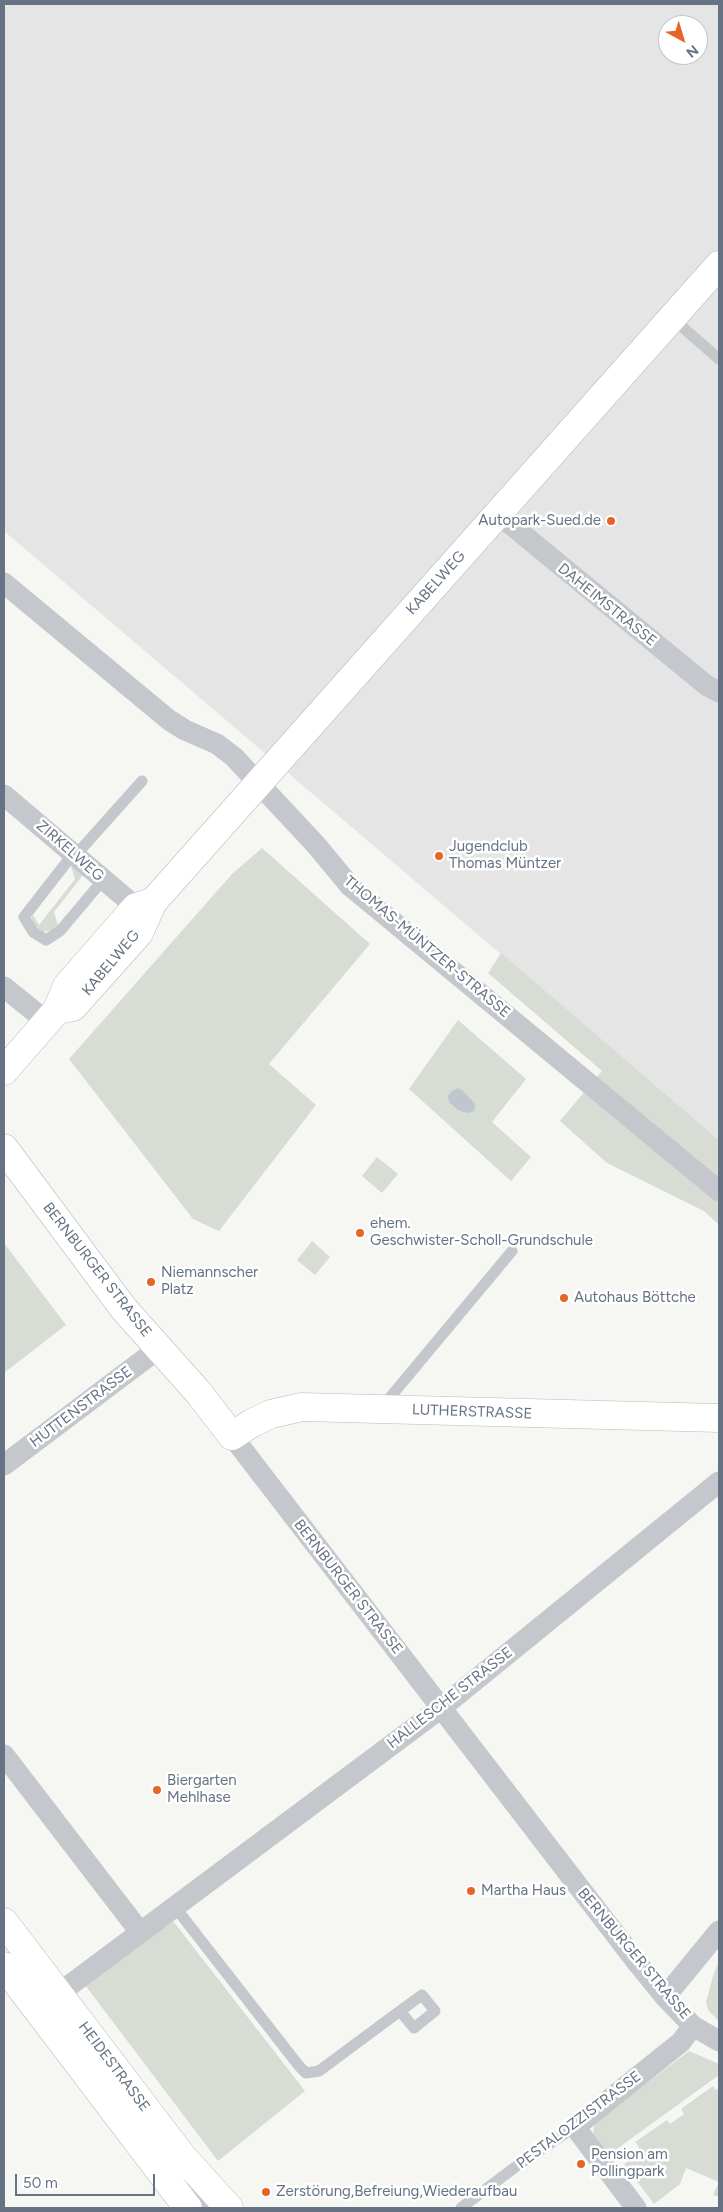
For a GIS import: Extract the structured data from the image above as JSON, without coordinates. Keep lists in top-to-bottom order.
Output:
{
  "streets": {
    "main road": [
      "KABELWEG",
      "BERNBURGER STRASSE",
      "LUTHERSTRASSE",
      "HEIDESTRASSE"
    ],
    "street": [
      "DAHEIMSTRASSE",
      "ZIRKELWEG",
      "THOMAS-MÜNTZER-STRASSE",
      "HUTTENSTRASSE",
      "HALLESCHE STRASSE",
      "PESTALOZZISTRASSE"
    ]
  },
  "crossings": [
    ["KABELWEG", "DAHEIMSTRASSE"],
    ["KABELWEG", "ZIRKELWEG"],
    ["KABELWEG", "THOMAS-MÜNTZER-STRASSE"],
    ["BERNBURGER STRASSE", "HUTTENSTRASSE"],
    ["BERNBURGER STRASSE", "LUTHERSTRASSE"],
    ["BERNBURGER STRASSE", "HALLESCHE STRASSE"],
    ["BERNBURGER STRASSE", "PESTALOZZISTRASSE"],
    ["HALLESCHE STRASSE", "HEIDESTRASSE"]
  ],
  "places": [
    "Autopark-Sued.de",
    "Jugendclub Thomas Müntzer",
    "ehem. Geschwister-Scholl-Grundschule",
    "Niemannscher Platz",
    "Autohaus Böttche",
    "Biergarten Mehlhase",
    "Martha Haus",
    "Pension am Pollingpark",
    "Zerstörung,Befreiung,Wiederaufbau"
  ],
  "scale_bar": "50 m",
  "north": "bottom right"
}
